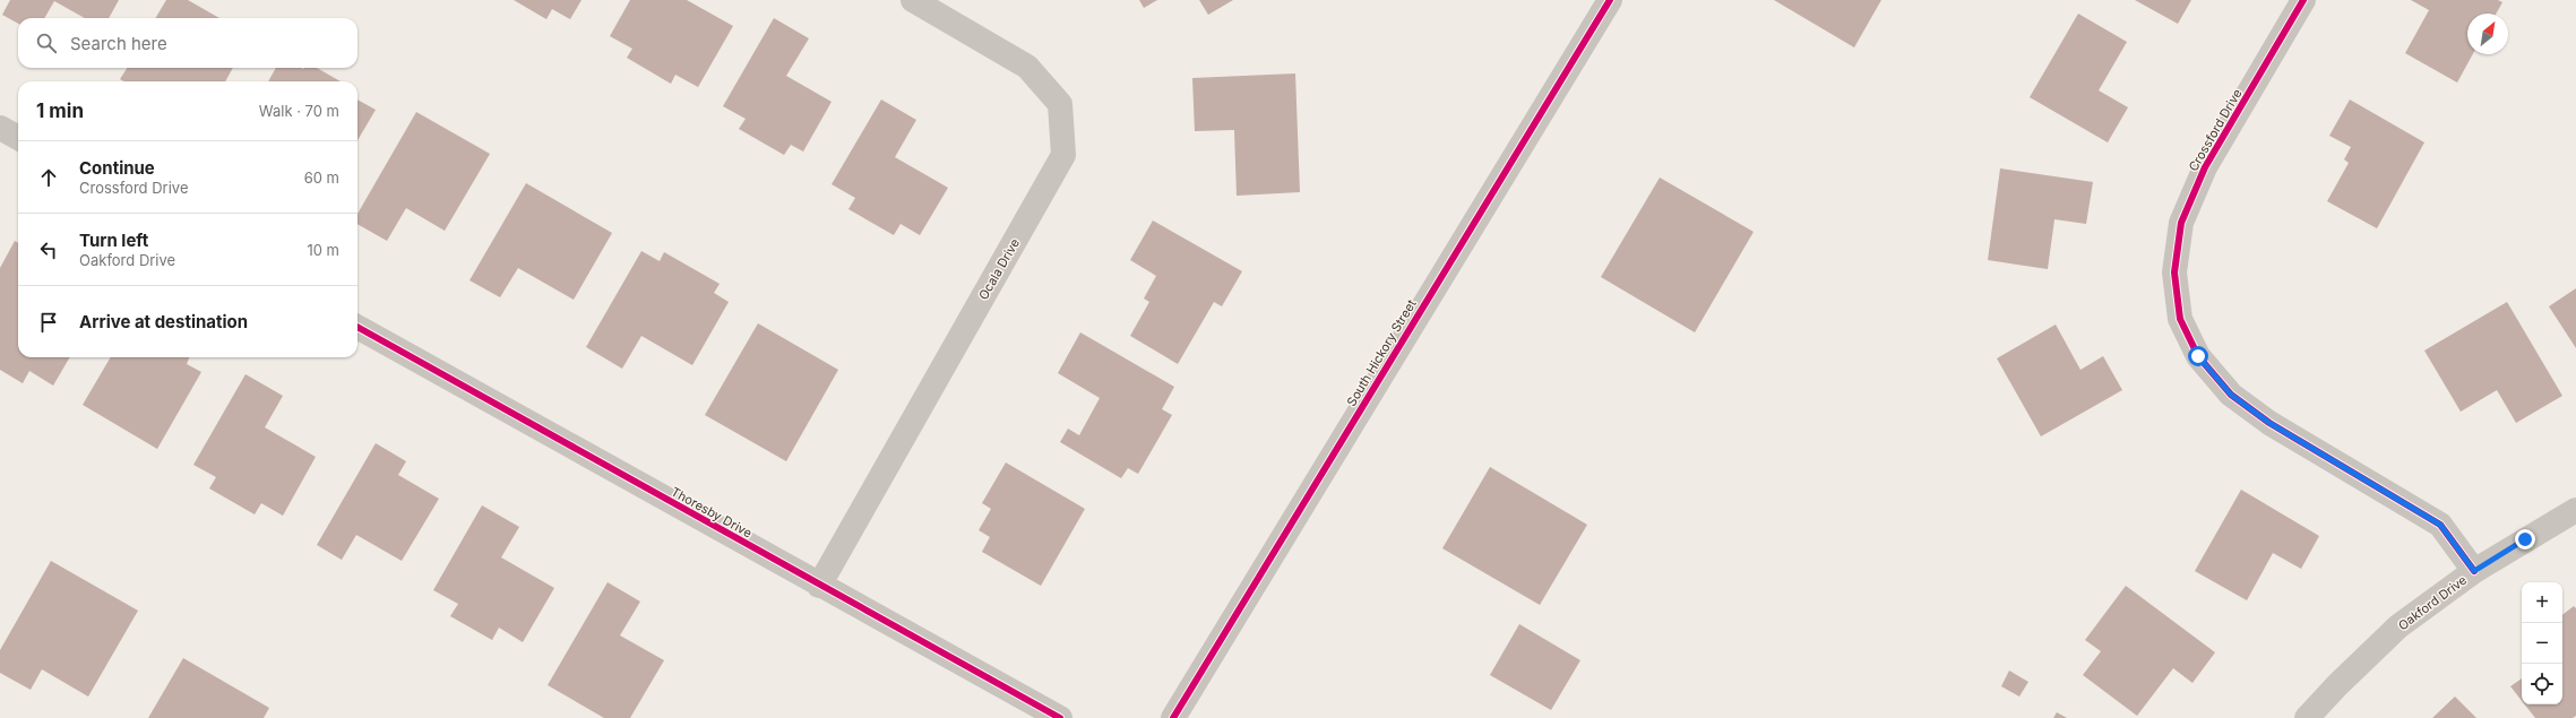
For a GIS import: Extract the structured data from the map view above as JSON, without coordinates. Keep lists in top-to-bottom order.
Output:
{
  "streets": {
    "street": [
      "Crossford Drive",
      "Ocala Drive",
      "South Hickory Street",
      "Thoresby Drive",
      "Oakford Drive"
    ]
  },
  "crossings": [
    ["Crossford Drive", "Oakford Drive"],
    ["Ocala Drive", "Thoresby Drive"]
  ],
  "north": "top right",
  "page": {
    "search": "Search here",
    "heading": ["1 min", "Walk · 70 m"],
    "list": [
      ["Continue", "Crossford Drive", "60 m"],
      ["Turn left", "Oakford Drive", "10 m"],
      "Arrive at destination"
    ],
    "map_buttons": ["+", "−"]
  }
}
